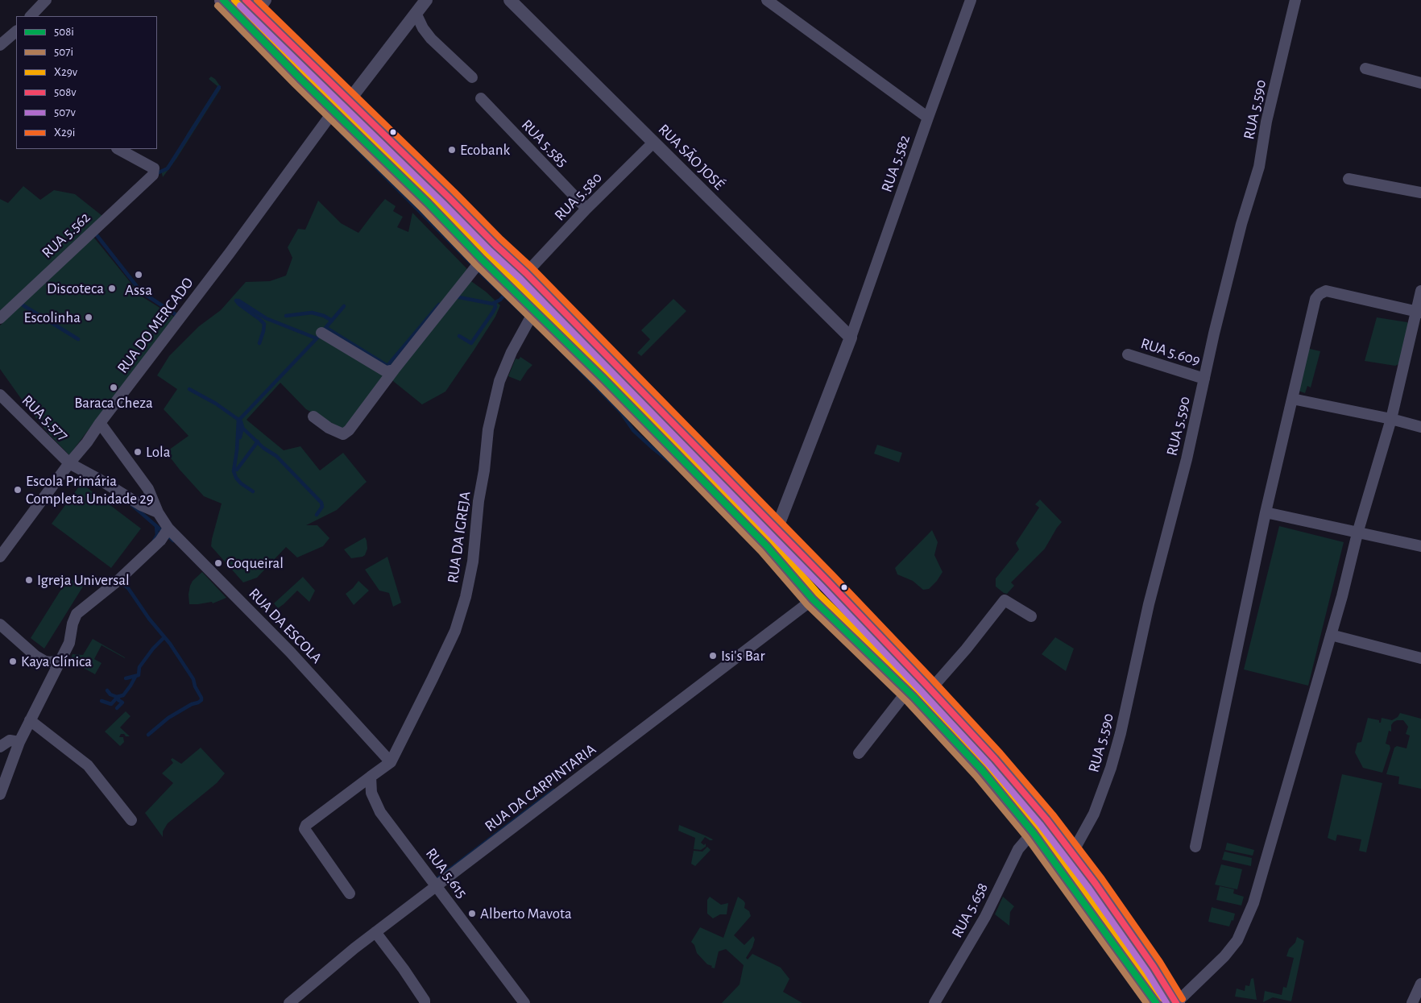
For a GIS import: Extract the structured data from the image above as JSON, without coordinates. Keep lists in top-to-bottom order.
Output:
{
  "streets": {
    "street": [
      "RUA 5.590",
      "RUA 5.585",
      "RUA SÃO JOSÉ",
      "RUA 5.582",
      "RUA 5.580",
      "RUA 5.562",
      "RUA DO MERCADO",
      "RUA 5.609",
      "RUA 5.577",
      "RUA DA IGREJA",
      "RUA DA ESCOLA",
      "RUA DA CARPINTARIA",
      "RUA 5.615",
      "RUA 5.658"
    ]
  },
  "crossings": [
    ["RUA 5.590", "RUA 5.609"],
    ["RUA 5.585", "RUA 5.580"],
    ["RUA SÃO JOSÉ", "RUA 5.582"],
    ["RUA SÃO JOSÉ", "RUA 5.580"],
    ["RUA DO MERCADO", "RUA 5.577"],
    ["RUA DO MERCADO", "RUA DA ESCOLA"],
    ["RUA 5.577", "RUA DA ESCOLA"],
    ["RUA DA IGREJA", "RUA DA ESCOLA"],
    ["RUA DA CARPINTARIA", "RUA 5.615"]
  ],
  "places": [
    "Ecobank",
    "Assa",
    "Discoteca",
    "Escolinha",
    "Baraca Cheza",
    "Lola",
    "Escola Primária Completa Unidade 29",
    "Coqueiral",
    "Igreja Universal",
    "Isi's Bar",
    "Kaya Clínica",
    "Alberto Mavota"
  ],
  "lines": [
    "transit line 508i",
    "transit line X29v",
    "transit line 508v",
    "transit line X29i",
    "transit line 507i",
    "transit line 507v"
  ],
  "legend": [
    "508i",
    "507i",
    "X29v",
    "508v",
    "507v",
    "X29i"
  ]
}
